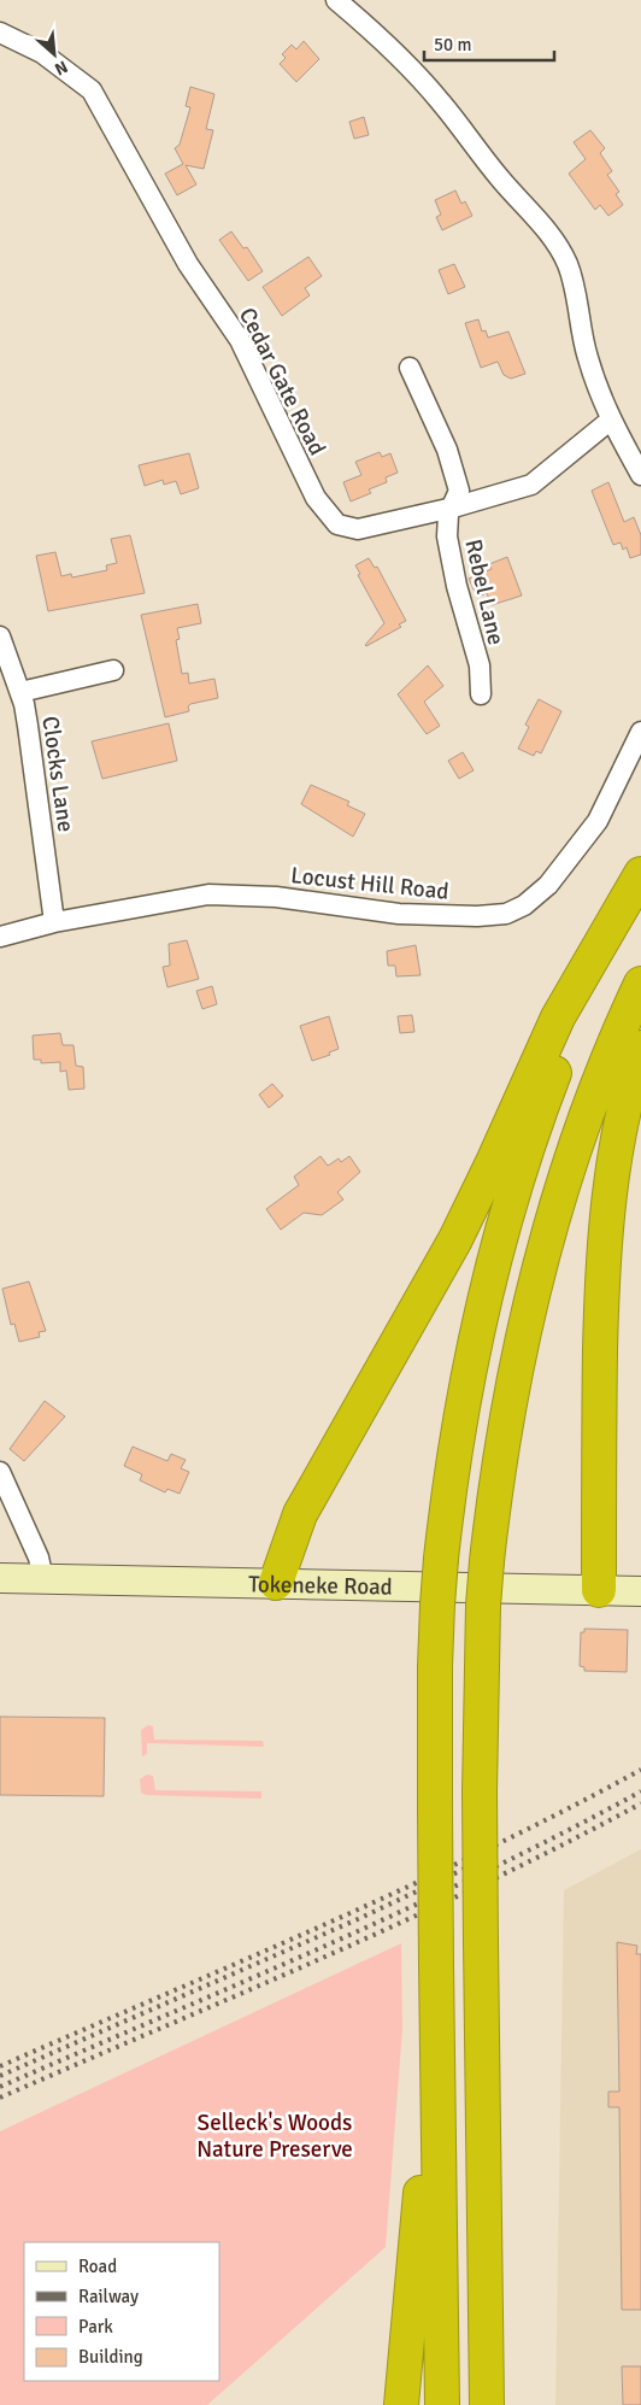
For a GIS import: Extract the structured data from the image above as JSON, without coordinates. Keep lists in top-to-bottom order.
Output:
{
  "streets": {
    "main road": ["Tokeneke Road"],
    "street": [
      "Cedar Gate Road",
      "Rebel Lane",
      "Clocks Lane",
      "Locust Hill Road"
    ]
  },
  "crossings": [
    ["Cedar Gate Road", "Rebel Lane"],
    ["Clocks Lane", "Locust Hill Road"]
  ],
  "parks": ["Selleck's Woods Nature Preserve"],
  "legend": [
    "Road",
    "Railway",
    "Park",
    "Building"
  ],
  "scale_bar": "50 m",
  "north": "bottom right"
}
